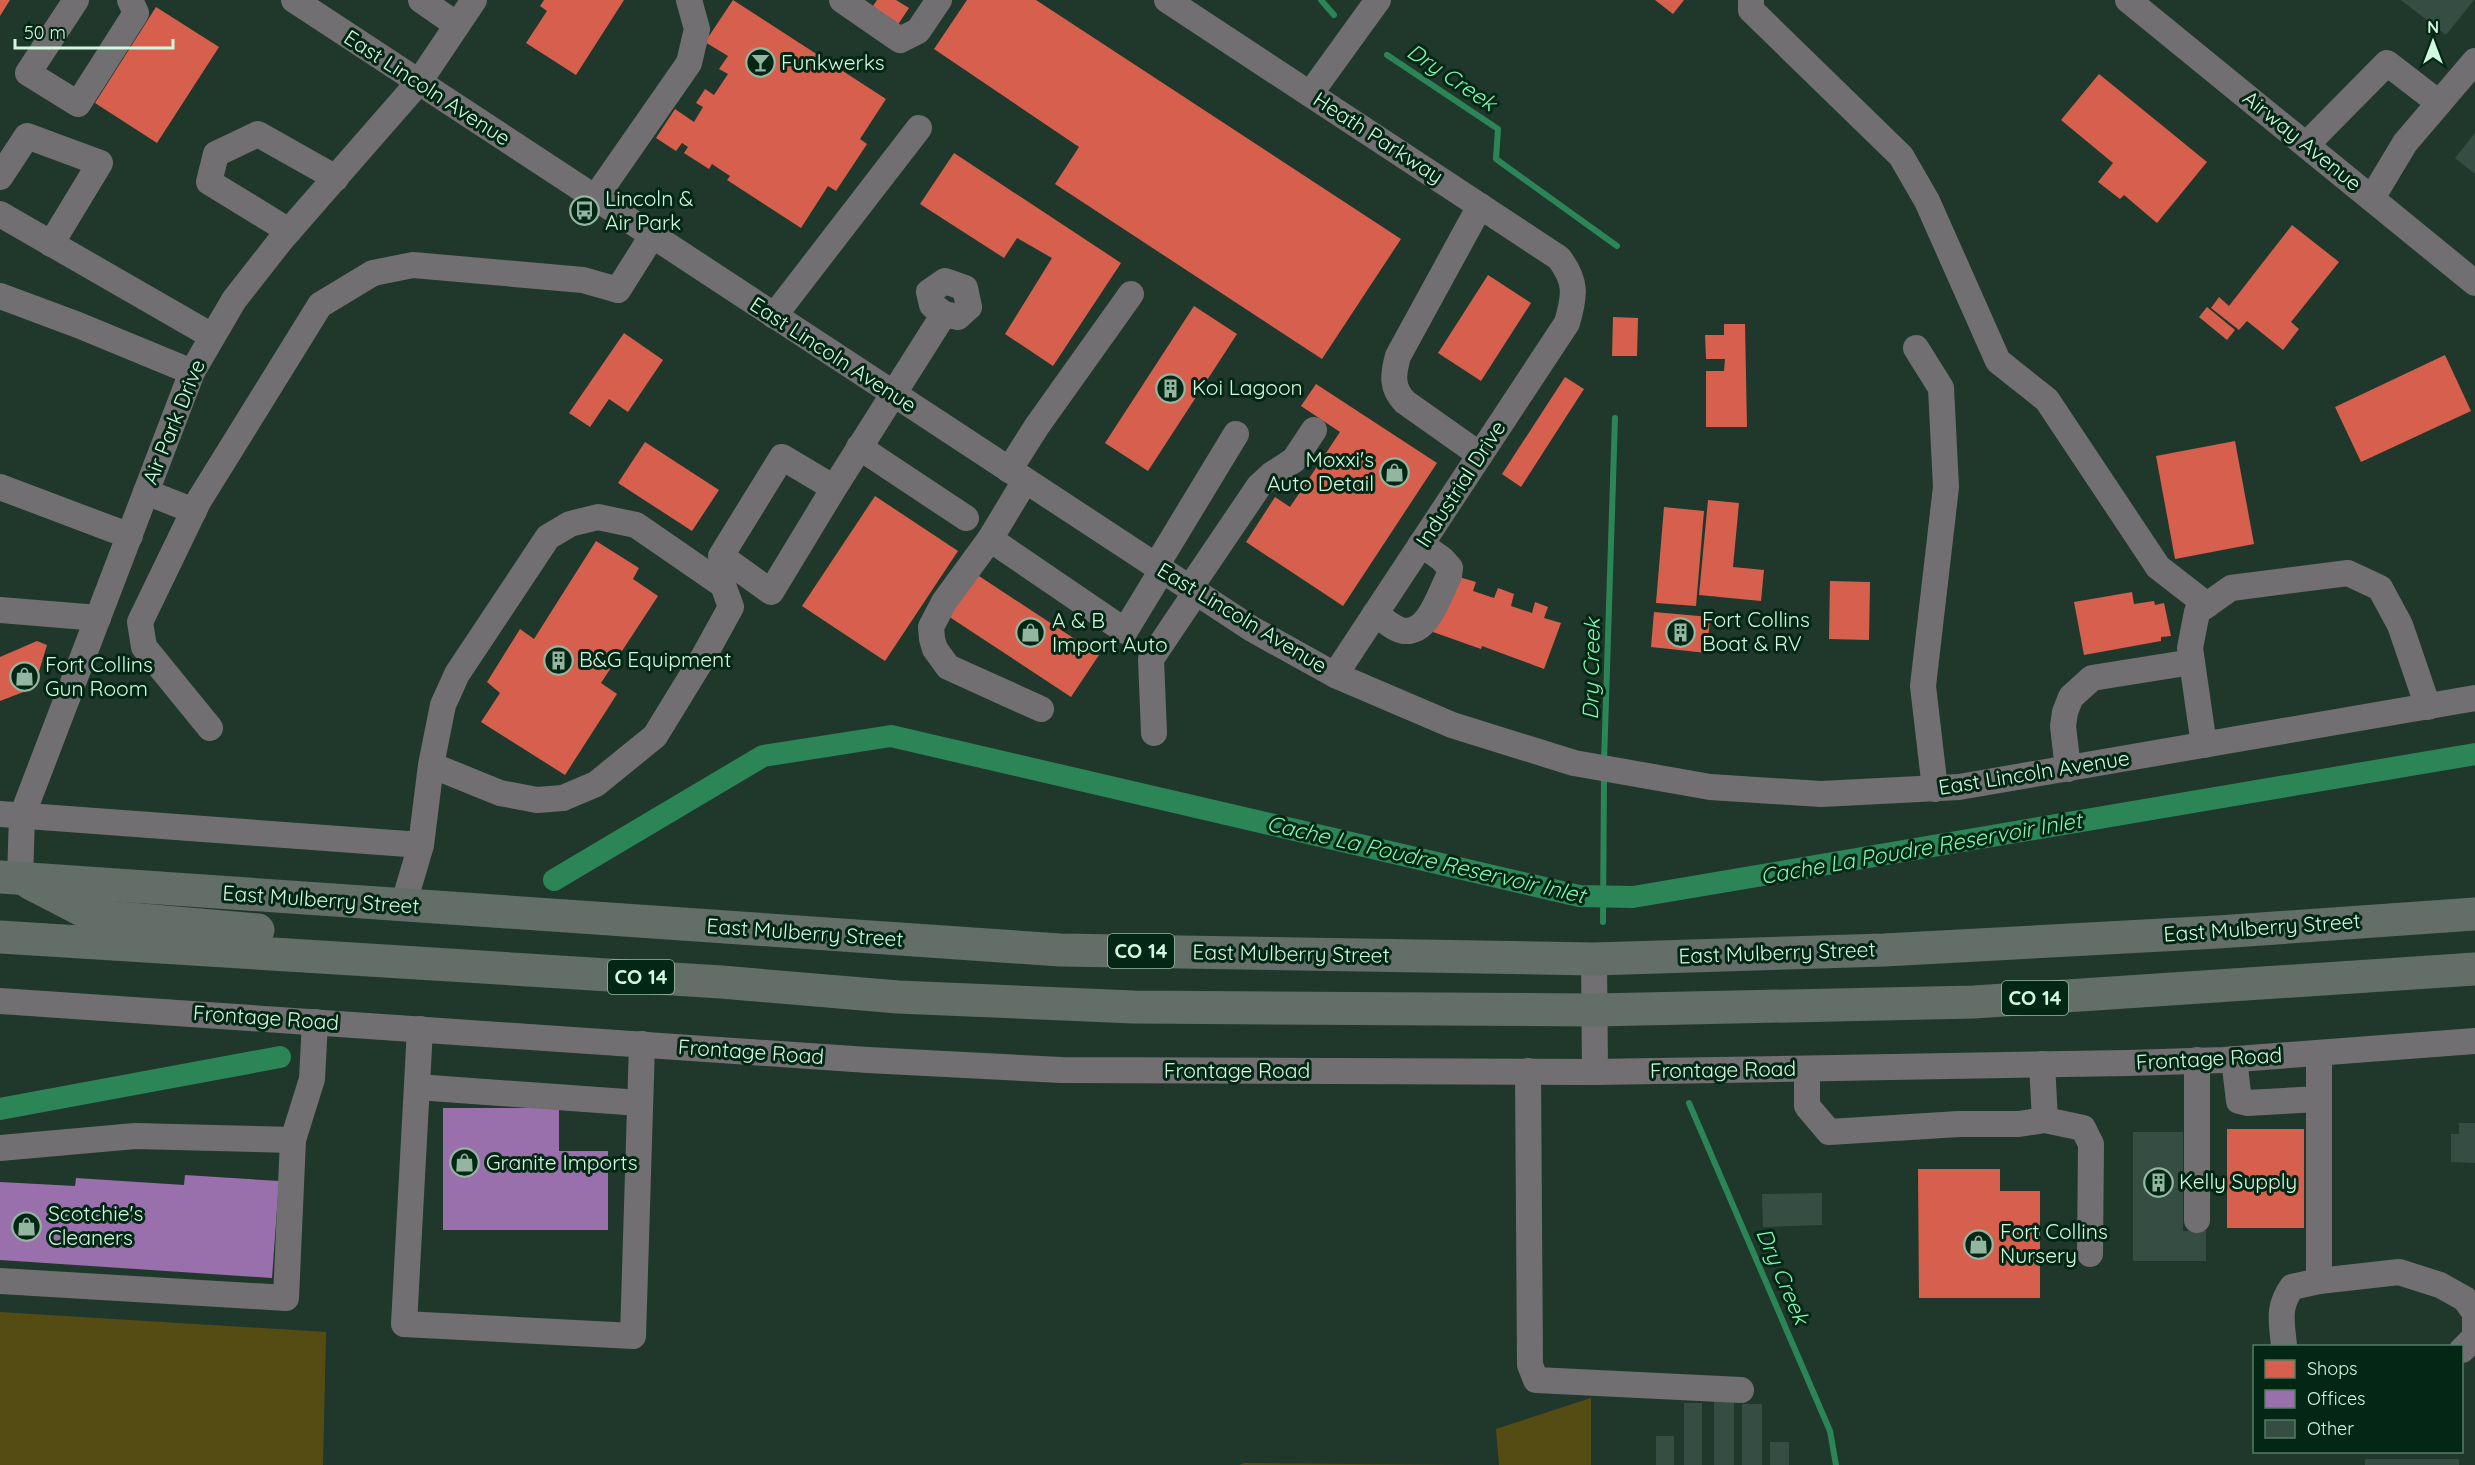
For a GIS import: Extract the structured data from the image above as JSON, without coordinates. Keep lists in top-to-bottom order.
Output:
{
  "streets": {
    "highway": ["East Mulberry Street", "CO 14"],
    "street": [
      "East Lincoln Avenue",
      "Heath Parkway",
      "Airway Avenue",
      "Air Park Drive",
      "Industrial Drive",
      "Frontage Road"
    ]
  },
  "crossings": [
    ["East Lincoln Avenue", "Air Park Drive"],
    ["East Lincoln Avenue", "Industrial Drive"],
    ["Heath Parkway", "Industrial Drive"],
    ["Air Park Drive", "East Mulberry Street"]
  ],
  "water": ["Dry Creek", "Cache La Poudre Reservoir Inlet"],
  "places": {
    "bar": ["Funkwerks"],
    "bus stop": ["Lincoln & Air Park"],
    "building": [
      "Koi Lagoon",
      "Fort Collins Boat & RV",
      "B&G Equipment",
      "Kelly Supply"
    ],
    "shop": [
      "Moxxi's Auto Detail",
      "A & B Import Auto",
      "Fort Collins Gun Room",
      "Granite Imports",
      "Scotchie's Cleaners",
      "Fort Collins Nursery"
    ]
  },
  "legend": ["Shops", "Offices", "Other"],
  "scale_bar": "50 m",
  "north": "top"
}
